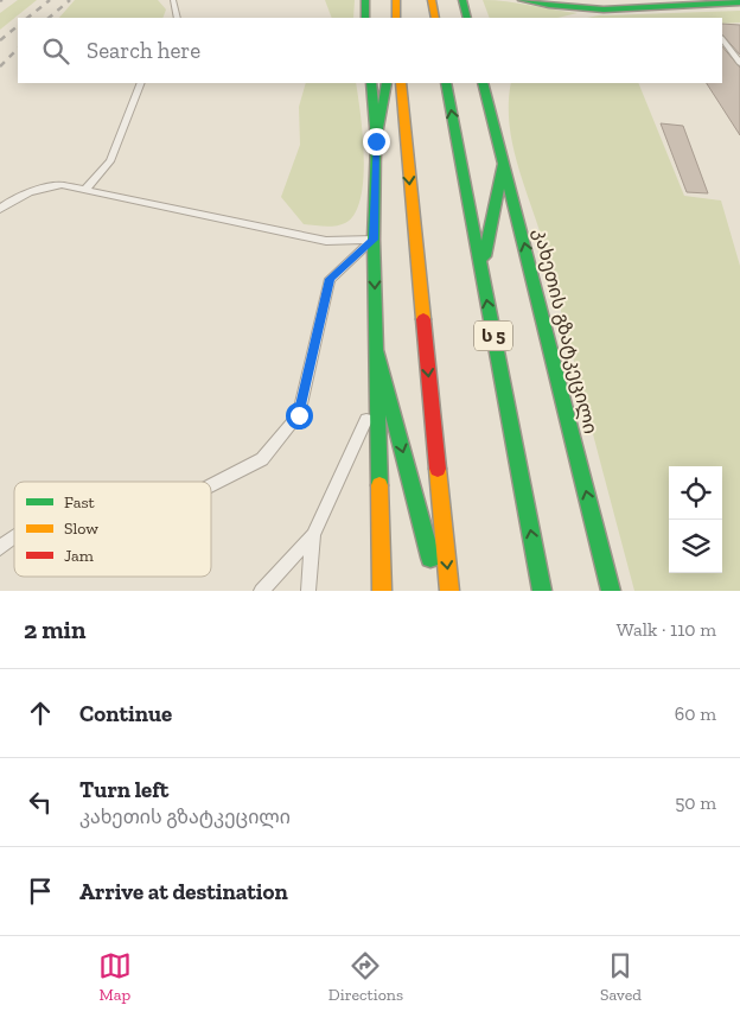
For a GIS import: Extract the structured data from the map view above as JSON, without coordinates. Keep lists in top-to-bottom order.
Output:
{
  "streets": {
    "main road": ["კახეთის გზატკეცილი", "ს 5"]
  },
  "legend": ["Fast", "Slow", "Jam"],
  "page": {
    "search": "Search here",
    "heading": ["2 min", "Walk · 110 m"],
    "list": [
      ["Continue", "60 m"],
      ["Turn left", "კახეთის გზატკეცილი", "50 m"],
      "Arrive at destination"
    ],
    "nav": ["Map", "Directions", "Saved"]
  }
}
